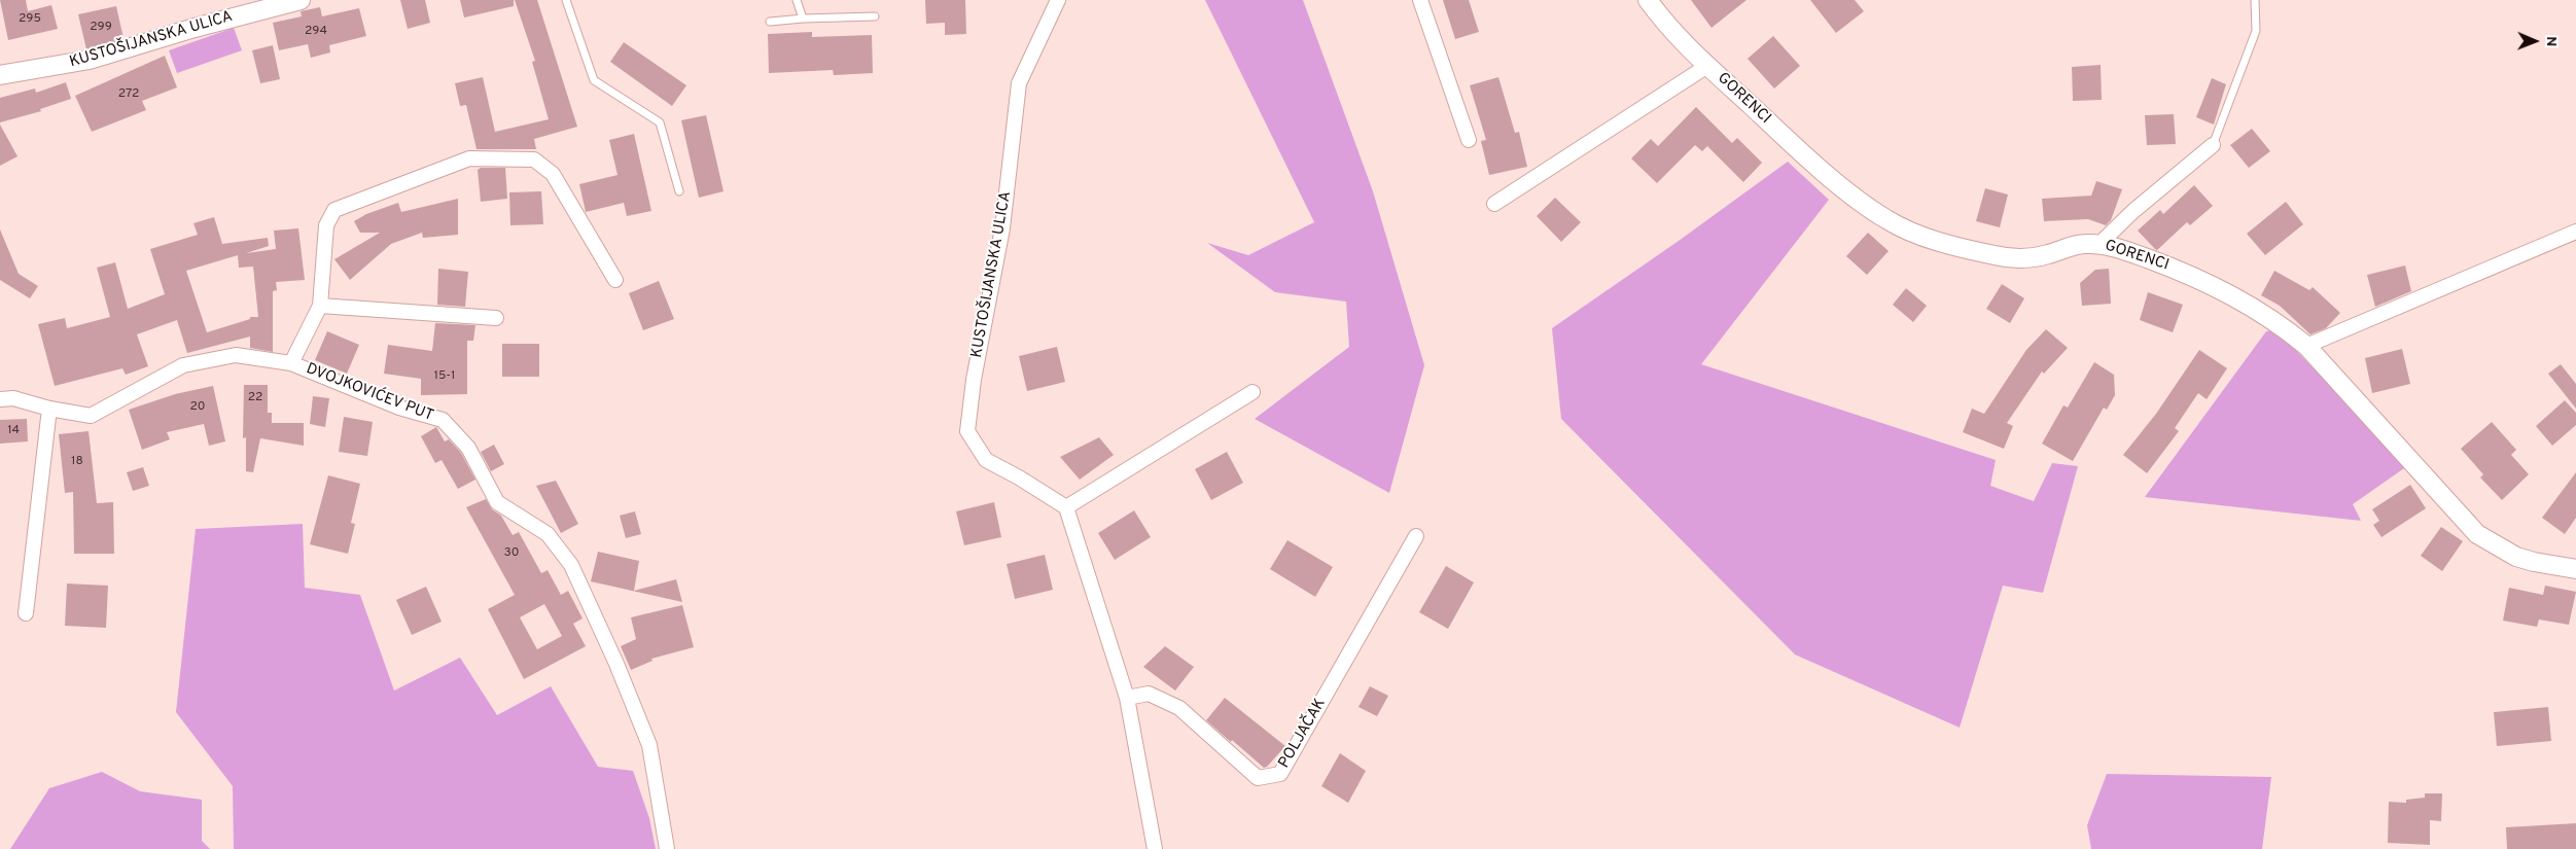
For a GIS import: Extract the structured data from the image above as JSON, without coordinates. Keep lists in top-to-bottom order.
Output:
{
  "streets": {
    "street": [
      "KUSTOŠIJANSKA ULICA",
      "GORENCI",
      "DVOJKOVIĆEV PUT",
      "POLJAČAK"
    ]
  },
  "house_numbers": [
    "295",
    "299",
    "294",
    "272",
    "15-1",
    "22",
    "20",
    "14",
    "18",
    "30"
  ],
  "north": "right"
}
